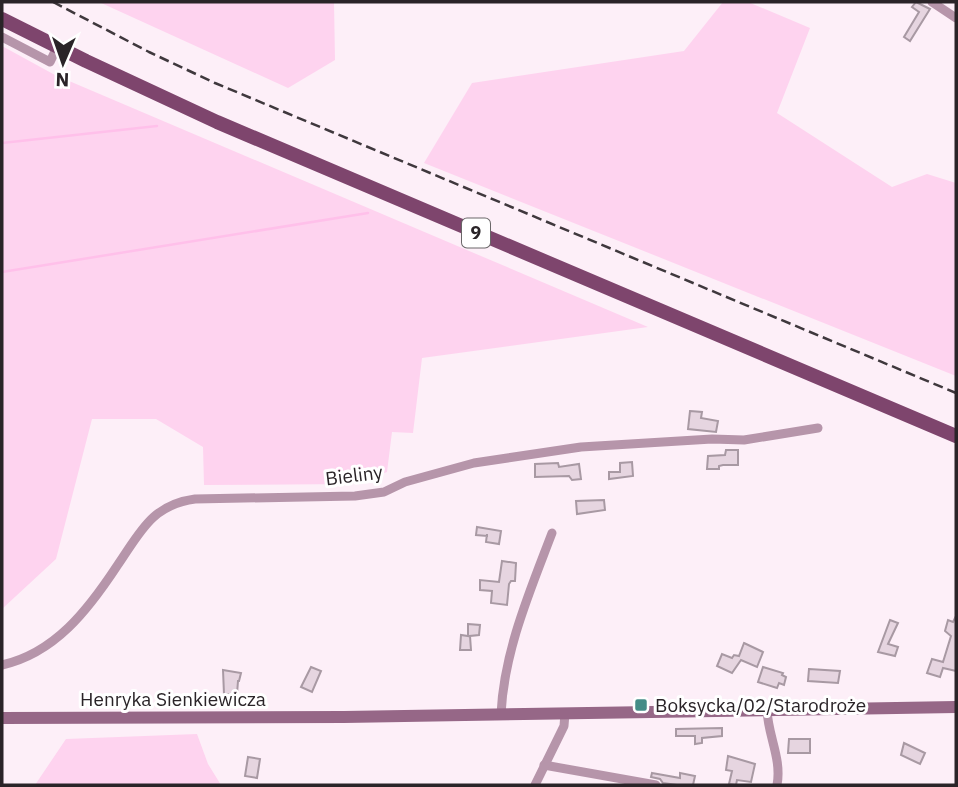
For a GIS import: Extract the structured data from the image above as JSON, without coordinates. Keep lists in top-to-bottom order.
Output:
{
  "streets": {
    "main road": ["9", "Henryka Sienkiewicza"],
    "street": ["Bieliny"]
  },
  "places": {
    "transit": ["Boksycka/02/Starodroże"]
  },
  "north": "bottom"
}
